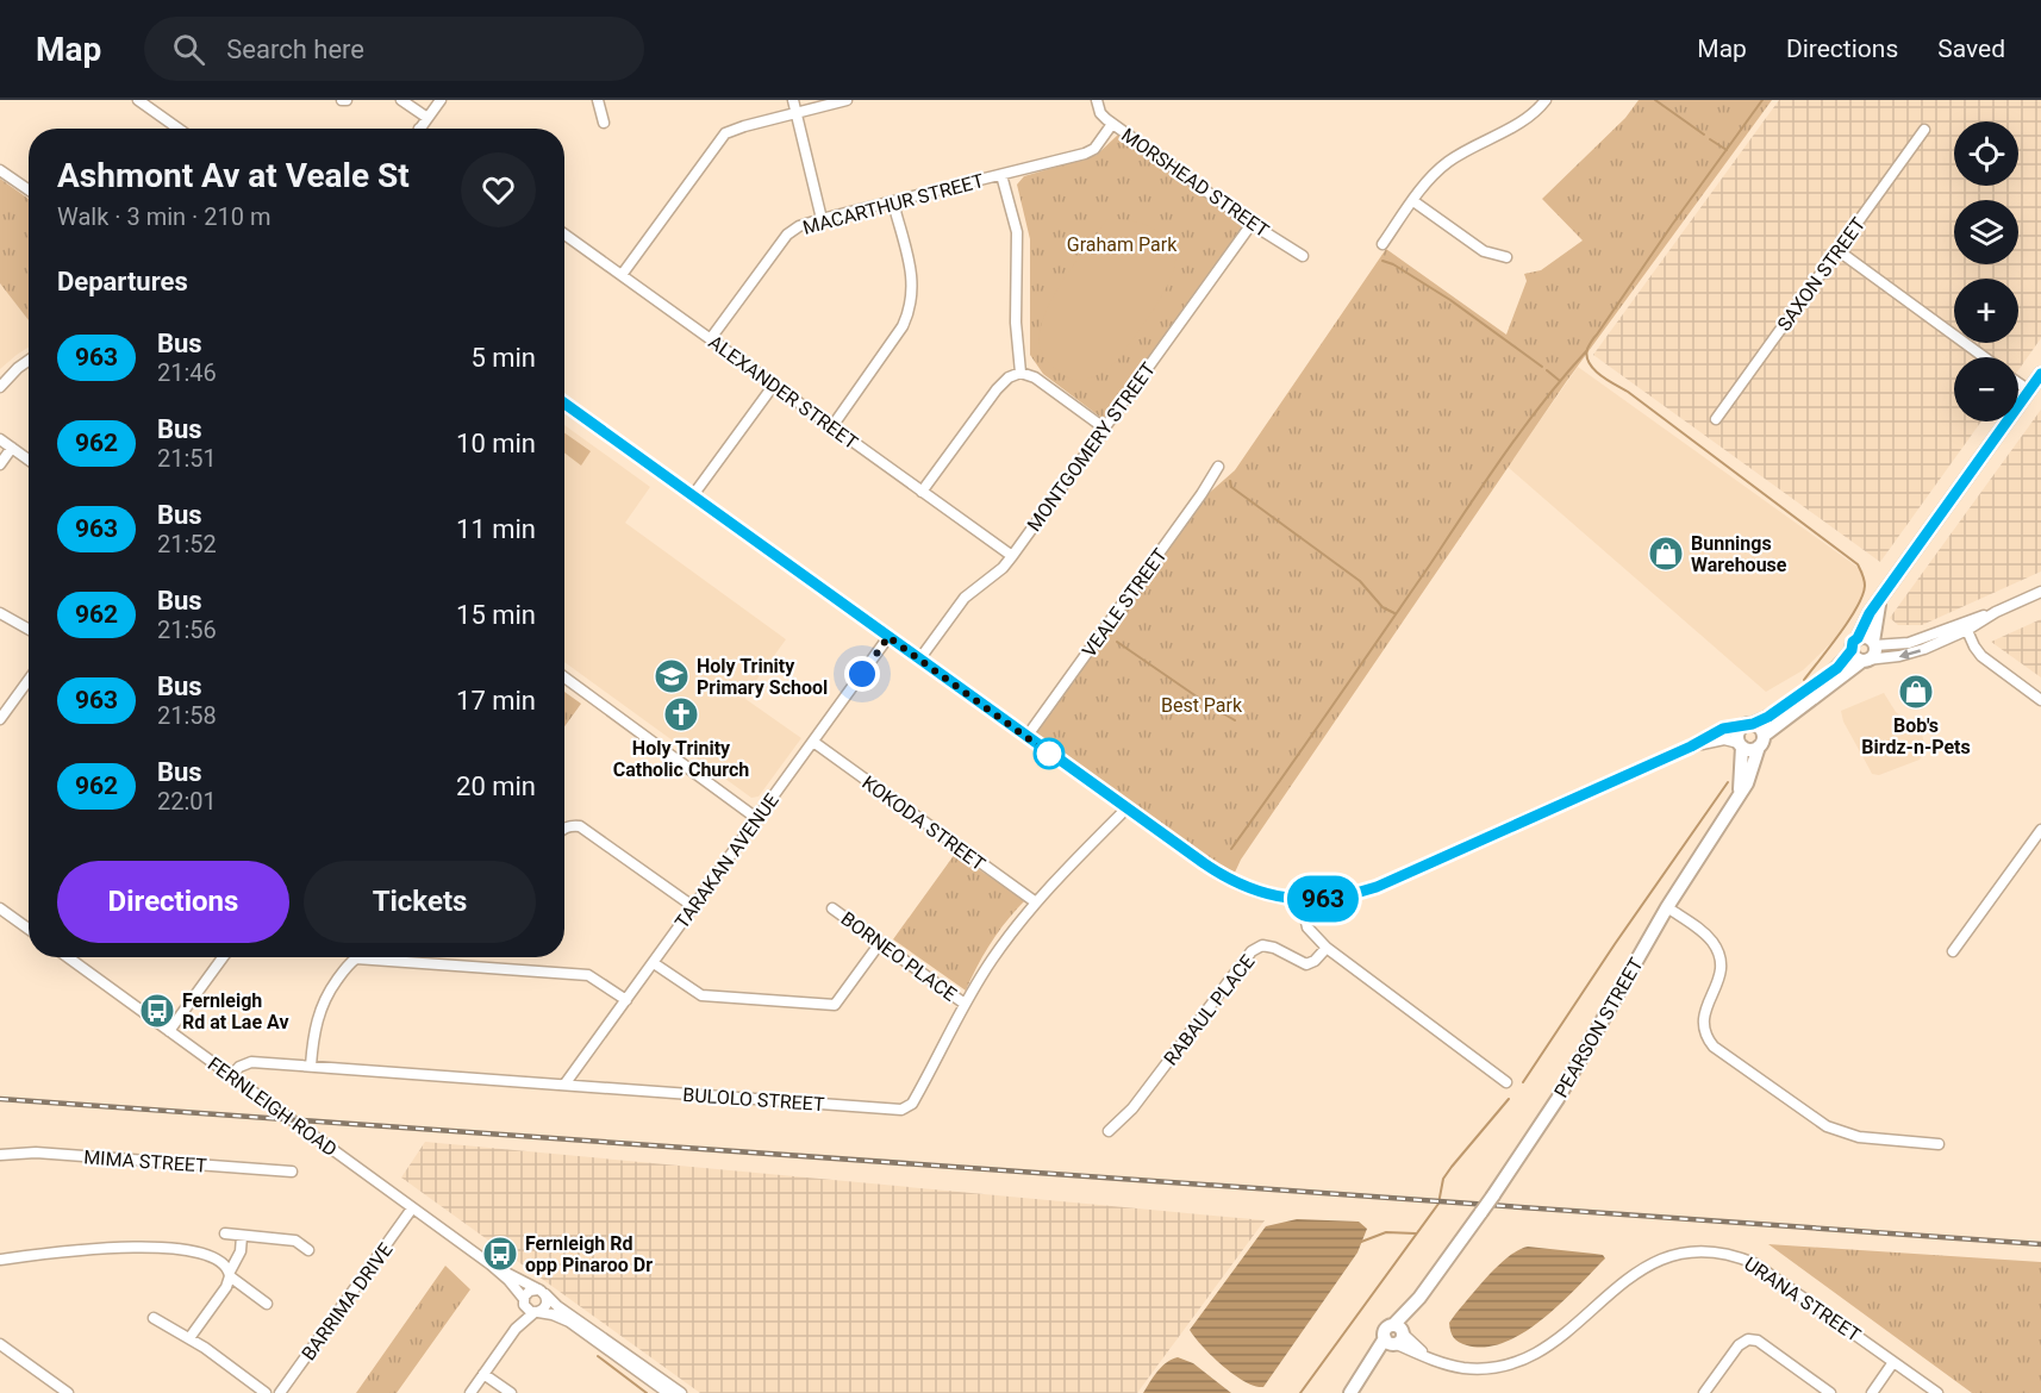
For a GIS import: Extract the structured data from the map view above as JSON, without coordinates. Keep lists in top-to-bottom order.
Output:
{
  "streets": {
    "main road": ["PEARSON STREET"],
    "street": [
      "MORSHEAD STREET",
      "MACARTHUR STREET",
      "SAXON STREET",
      "ALEXANDER STREET",
      "MONTGOMERY STREET",
      "VEALE STREET",
      "KOKODA STREET",
      "TARAKAN AVENUE",
      "BORNEO PLACE",
      "RABAUL PLACE",
      "BULOLO STREET",
      "FERNLEIGH ROAD",
      "MIMA STREET",
      "URANA STREET",
      "BARRIMA DRIVE"
    ]
  },
  "crossings": [
    ["MORSHEAD STREET", "MACARTHUR STREET"],
    ["MORSHEAD STREET", "MONTGOMERY STREET"],
    ["MACARTHUR STREET", "ALEXANDER STREET"],
    ["ALEXANDER STREET", "MONTGOMERY STREET"],
    ["KOKODA STREET", "TARAKAN AVENUE"],
    ["KOKODA STREET", "BULOLO STREET"],
    ["TARAKAN AVENUE", "BULOLO STREET"],
    ["BORNEO PLACE", "BULOLO STREET"],
    ["PEARSON STREET", "URANA STREET"],
    ["BULOLO STREET", "FERNLEIGH ROAD"],
    ["FERNLEIGH ROAD", "BARRIMA DRIVE"]
  ],
  "parks": ["Graham Park", "Best Park"],
  "places": {
    "shop": ["Bunnings Warehouse", "Bob's Birdz-n-Pets"],
    "school or university": ["Holy Trinity Primary School"],
    "church": ["Holy Trinity Catholic Church"],
    "bus stop": ["Fernleigh Rd at Lae Av", "Fernleigh Rd opp Pinaroo Dr"]
  },
  "lines": ["bus line 963"],
  "page": {
    "header": "Map",
    "search": "Search here",
    "nav": ["Map", "Directions", "Saved"],
    "on_map": "963",
    "map_buttons": ["+", "−"],
    "heading": [
      ["Ashmont Av at Veale St", "Walk · 3 min · 210 m"],
      "Departures"
    ],
    "list": [
      {
        "mark": "963",
        "name": "Bus",
        "note": "21:46",
        "value": "5 min"
      },
      {
        "mark": "962",
        "name": "Bus",
        "note": "21:51",
        "value": "10 min"
      },
      {
        "mark": "963",
        "name": "Bus",
        "note": "21:52",
        "value": "11 min"
      },
      {
        "mark": "962",
        "name": "Bus",
        "note": "21:56",
        "value": "15 min"
      },
      {
        "mark": "963",
        "name": "Bus",
        "note": "21:58",
        "value": "17 min"
      },
      {
        "mark": "962",
        "name": "Bus",
        "note": "22:01",
        "value": "20 min"
      }
    ],
    "buttons": ["Directions", "Tickets"]
  }
}
